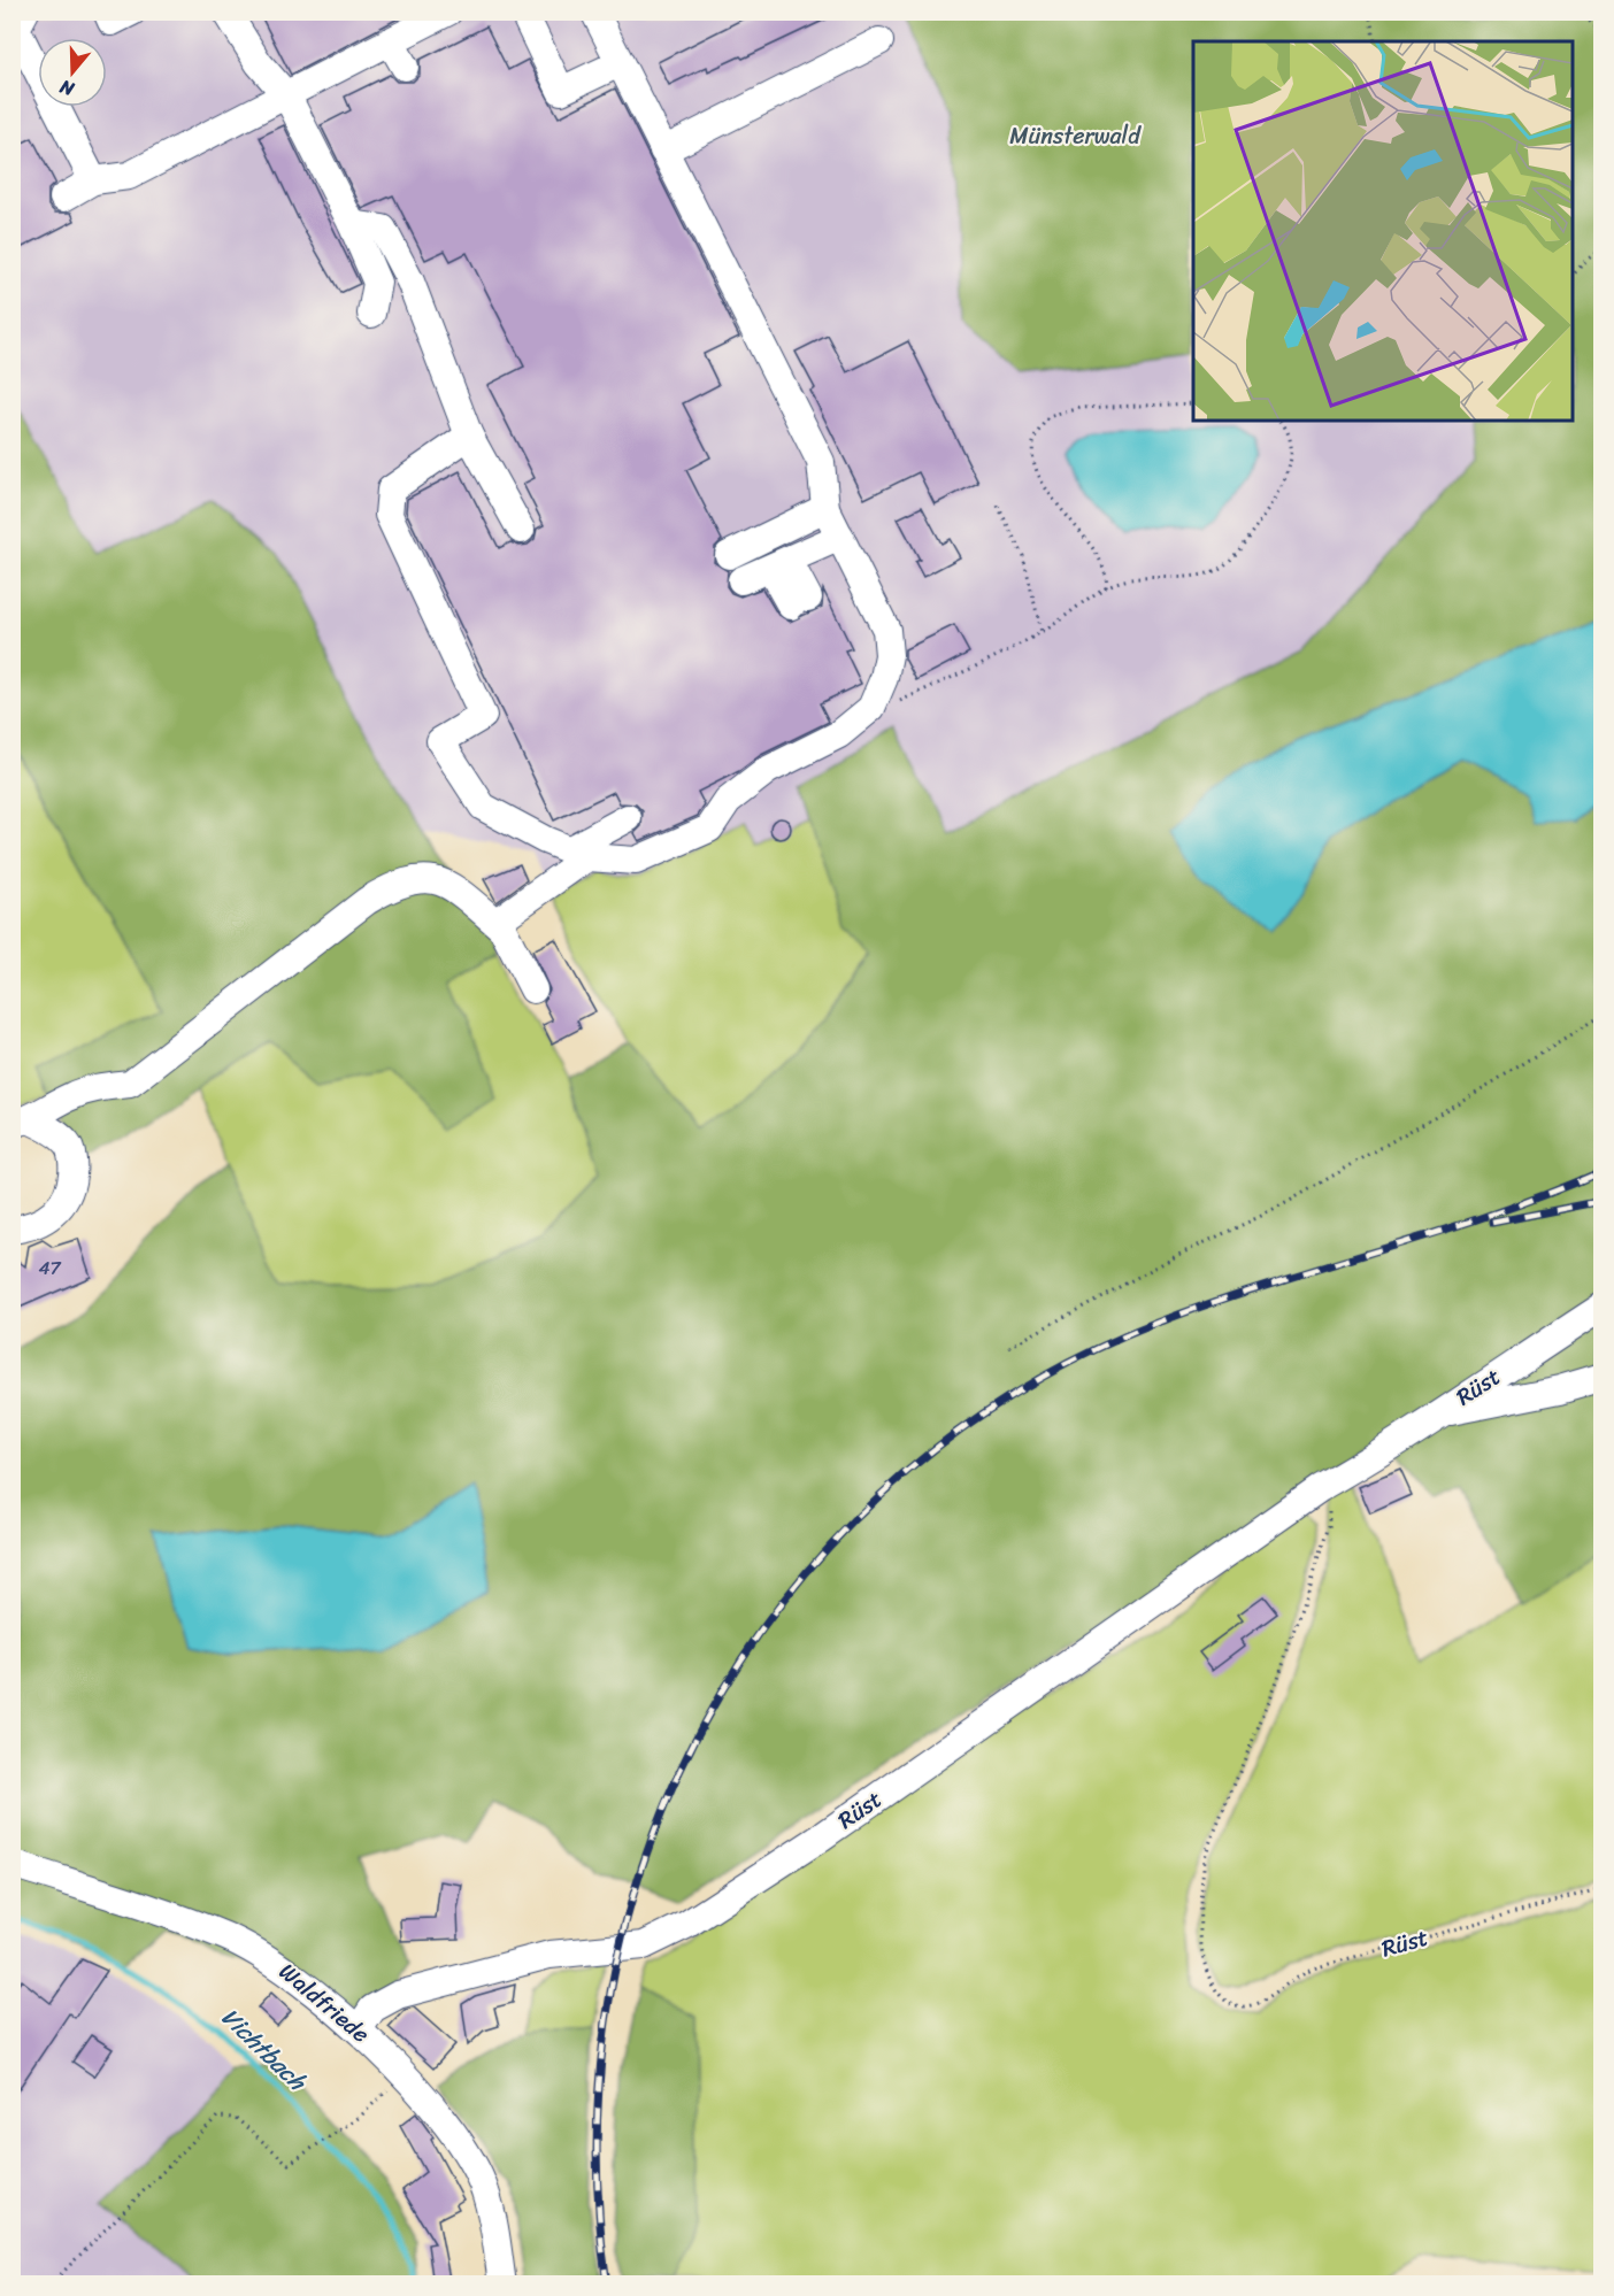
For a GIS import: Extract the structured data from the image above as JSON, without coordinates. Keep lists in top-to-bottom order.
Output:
{
  "streets": {
    "street": ["Rüst", "Waldfriede"]
  },
  "crossings": [
    ["Rüst", "Waldfriede"]
  ],
  "water": ["Vichtbach"],
  "parks": ["Münsterwald"],
  "house_numbers": ["47"],
  "north": "bottom"
}
